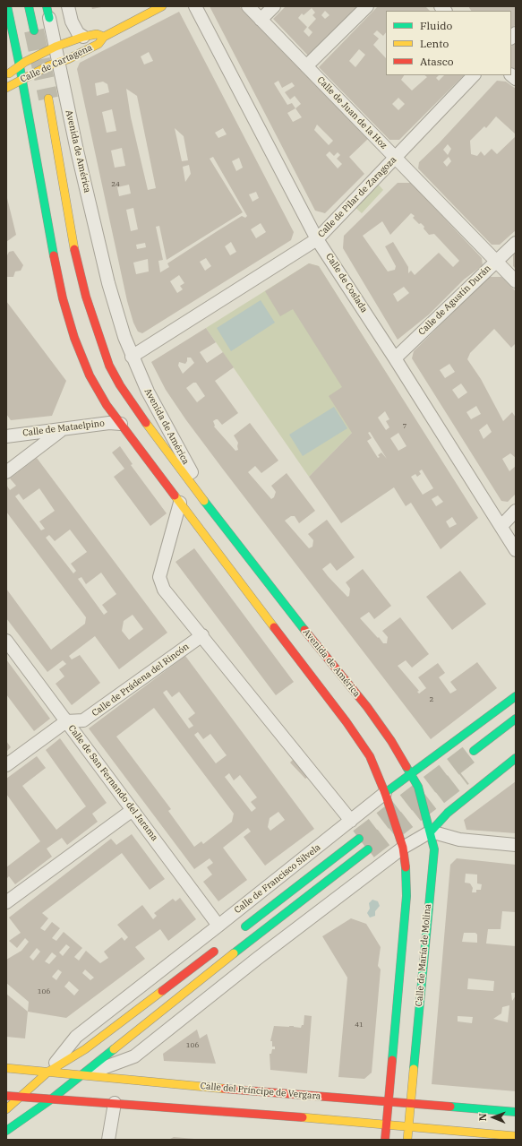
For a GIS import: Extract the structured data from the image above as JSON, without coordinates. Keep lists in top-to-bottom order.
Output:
{
  "streets": {
    "main road": [
      "Calle de Cartagena",
      "Avenida de América",
      "Calle de Francisco Silvela",
      "Calle de María de Molina",
      "Calle del Príncipe de Vergara"
    ],
    "street": [
      "Calle de Juan de la Hoz",
      "Calle de Pilar de Zaragoza",
      "Calle de Coslada",
      "Calle de Agustín Durán",
      "Calle de Mataelpino",
      "Calle de Prádena del Rincón",
      "Calle de San Fernando del Jarama"
    ]
  },
  "crossings": [
    ["Calle de Cartagena", "Avenida de América"],
    ["Calle de Juan de la Hoz", "Calle de Pilar de Zaragoza"],
    ["Calle de Juan de la Hoz", "Calle de Agustín Durán"],
    ["Avenida de América", "Calle de Pilar de Zaragoza"],
    ["Avenida de América", "Calle de Francisco Silvela"],
    ["Avenida de América", "Calle de María de Molina"],
    ["Calle de Pilar de Zaragoza", "Calle de Coslada"],
    ["Calle de Coslada", "Calle de Agustín Durán"],
    ["Calle de Prádena del Rincón", "Calle de San Fernando del Jarama"],
    ["Calle de San Fernando del Jarama", "Calle de Francisco Silvela"],
    ["Calle de Francisco Silvela", "Calle de María de Molina"],
    ["Calle de Francisco Silvela", "Calle del Príncipe de Vergara"],
    ["Calle de María de Molina", "Calle del Príncipe de Vergara"]
  ],
  "house_numbers": [
    "24",
    "7",
    "2",
    "106",
    "41",
    "106"
  ],
  "legend": ["Fluido", "Lento", "Atasco"],
  "north": "left"
}
